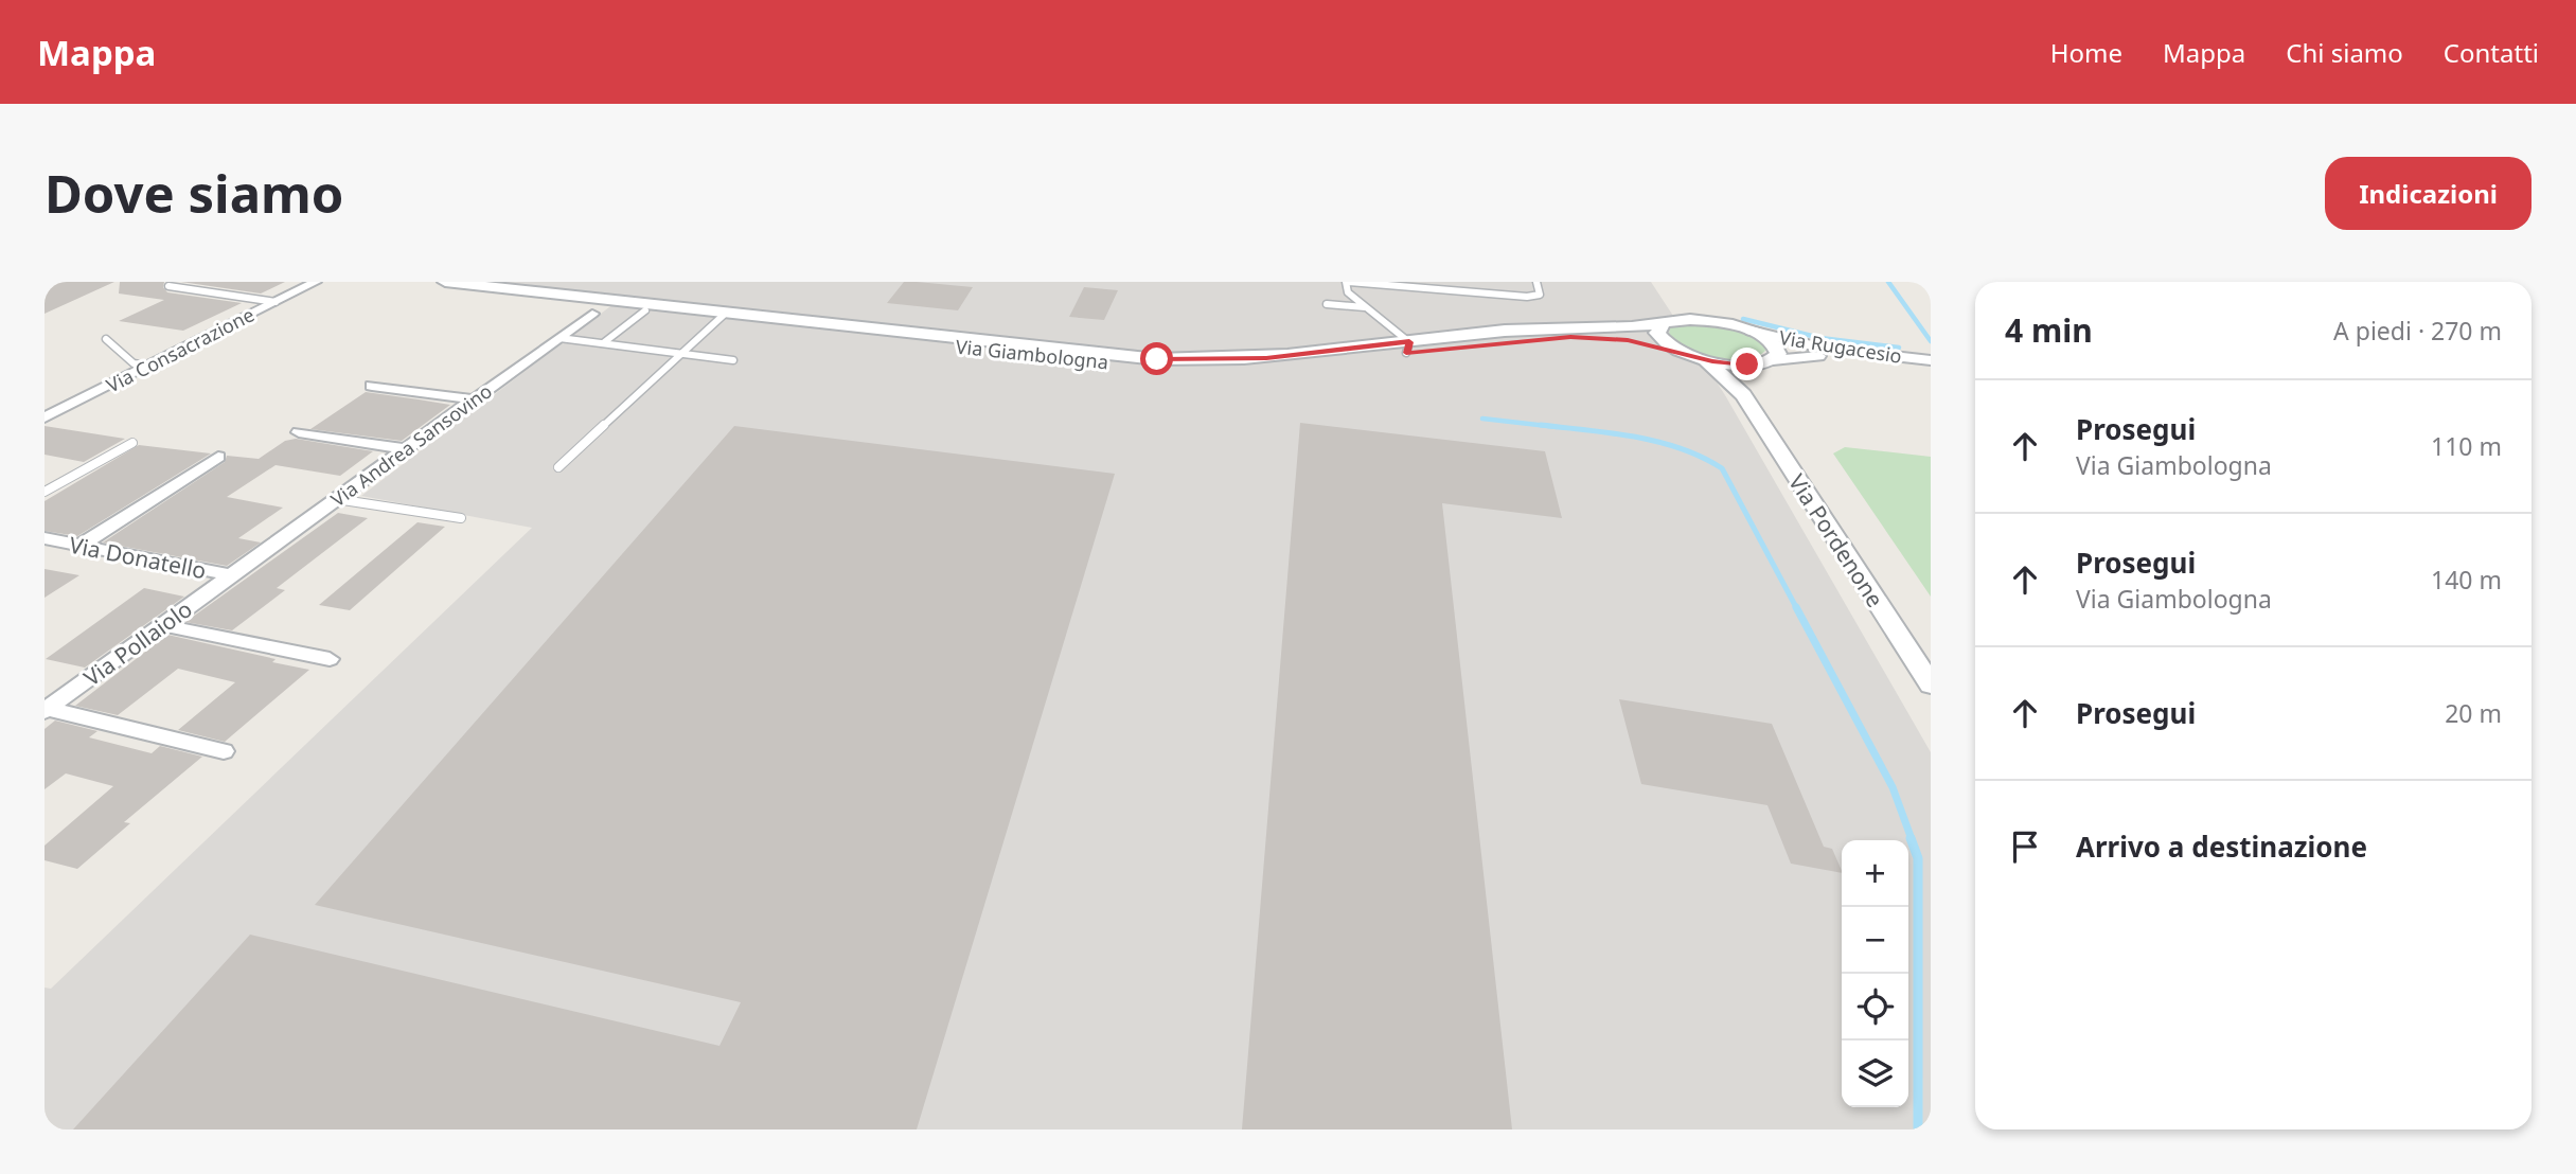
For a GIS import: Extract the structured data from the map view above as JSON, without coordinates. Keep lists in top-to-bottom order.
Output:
{
  "streets": {
    "street": [
      "Via Rugacesio",
      "Via Consacrazione",
      "Via Giambologna",
      "Via Andrea Sansovino",
      "Via Pordenone",
      "Via Donatello",
      "Via Pollaiolo"
    ]
  },
  "crossings": [
    ["Via Rugacesio", "Via Giambologna"],
    ["Via Giambologna", "Via Pordenone"],
    ["Via Andrea Sansovino", "Via Donatello"],
    ["Via Andrea Sansovino", "Via Pollaiolo"],
    ["Via Donatello", "Via Pollaiolo"]
  ],
  "page": {
    "header": "Mappa",
    "nav": [
      "Home",
      "Mappa",
      "Chi siamo",
      "Contatti"
    ],
    "buttons": "Indicazioni",
    "title": "Dove siamo",
    "heading": ["4 min", "A piedi · 270 m"],
    "list": [
      ["Prosegui", "Via Giambologna", "110 m"],
      ["Prosegui", "Via Giambologna", "140 m"],
      ["Prosegui", "20 m"],
      "Arrivo a destinazione"
    ],
    "map_buttons": ["+", "−"]
  }
}
